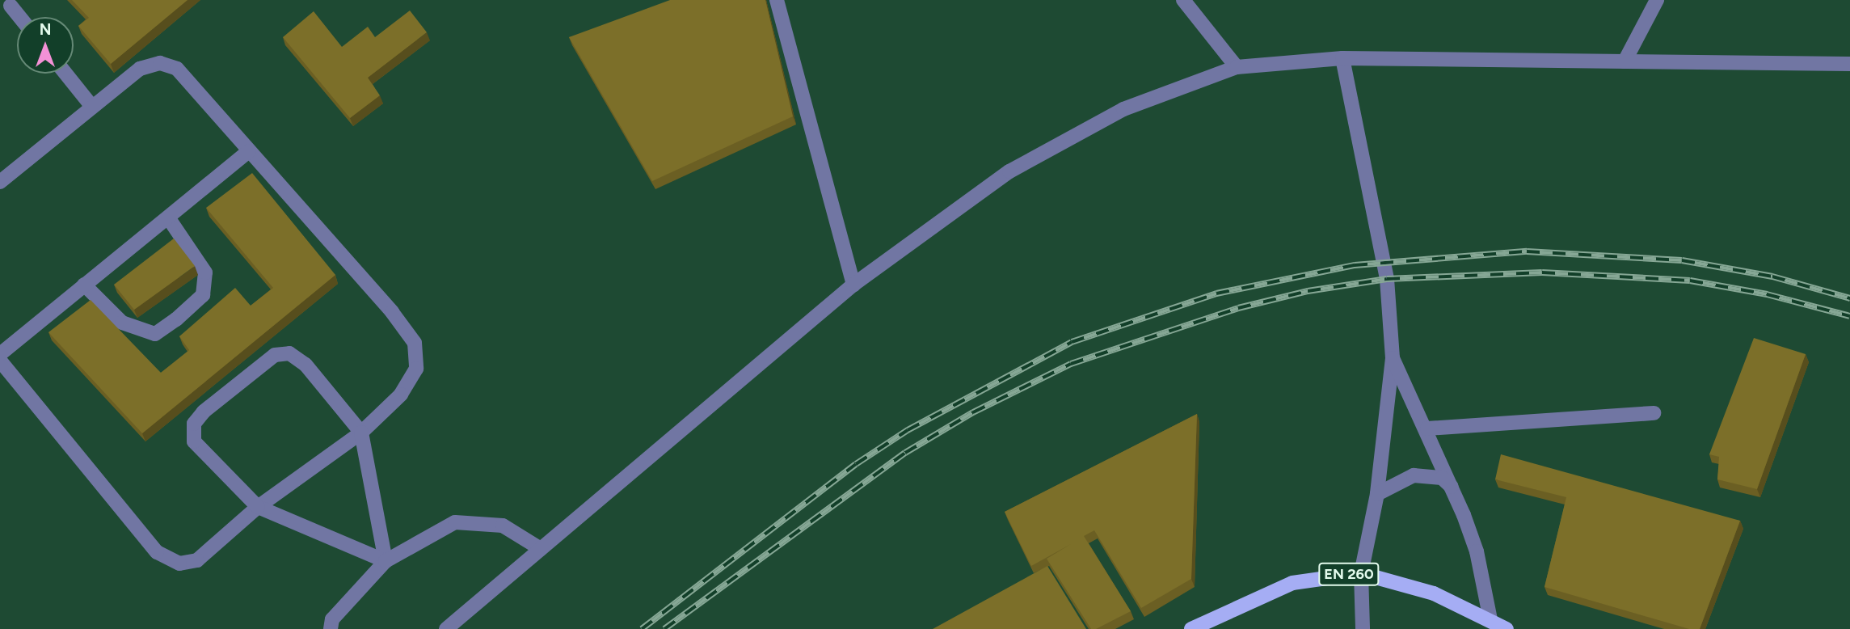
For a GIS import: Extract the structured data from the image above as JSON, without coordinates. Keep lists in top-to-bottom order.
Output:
{
  "streets": {
    "main road": ["EN 260"]
  },
  "north": "top"
}
